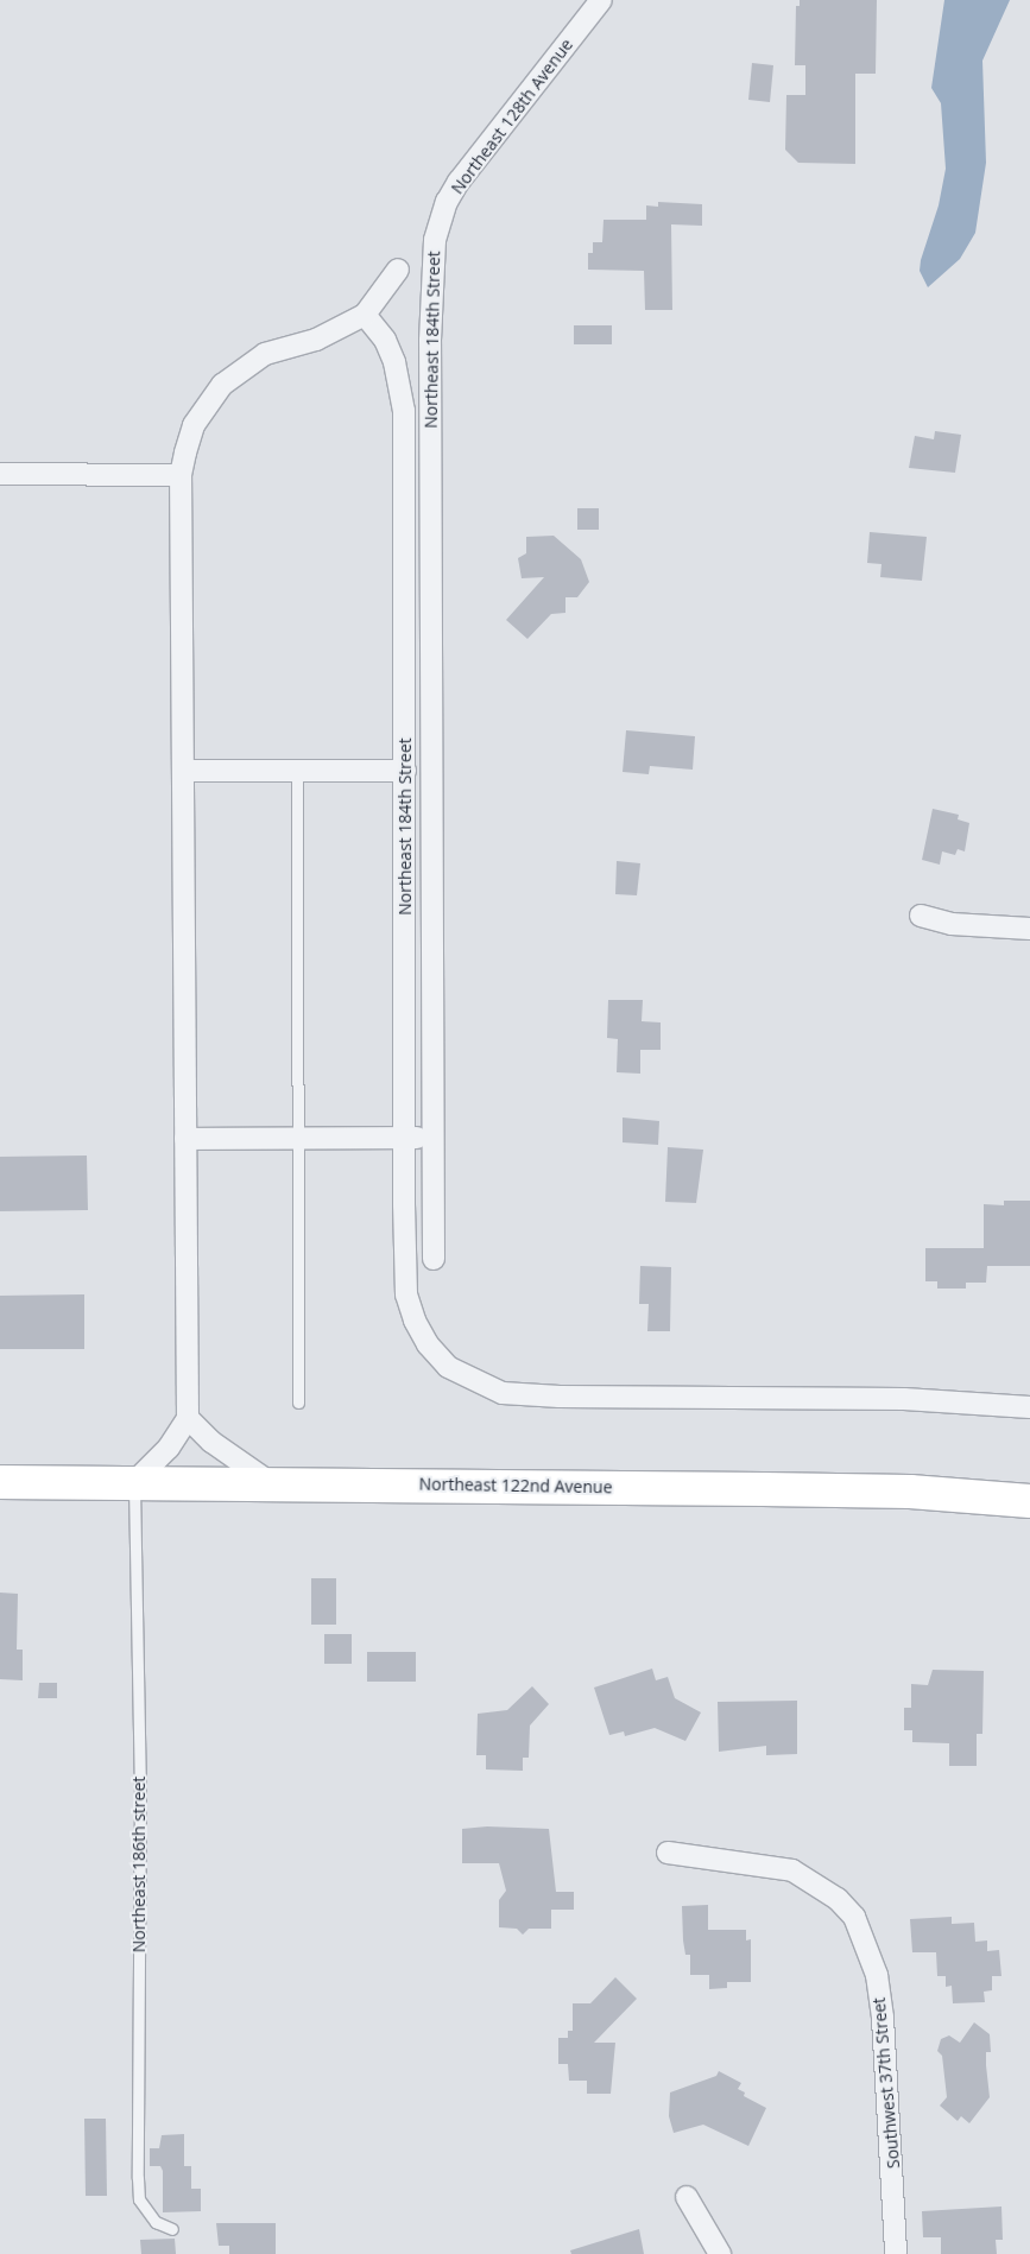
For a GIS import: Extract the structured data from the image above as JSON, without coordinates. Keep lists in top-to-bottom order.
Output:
{
  "streets": {
    "highway": ["Northeast 122nd Avenue"],
    "street": ["Northeast 128th Avenue", "Northeast 184th Street", "Southwest 37th Street"],
    "lane": ["Northeast 186th street"]
  },
  "crossings": [
    ["Northeast 128th Avenue", "Northeast 184th Street"],
    ["Northeast 122nd Avenue", "Northeast 186th street"]
  ]
}
